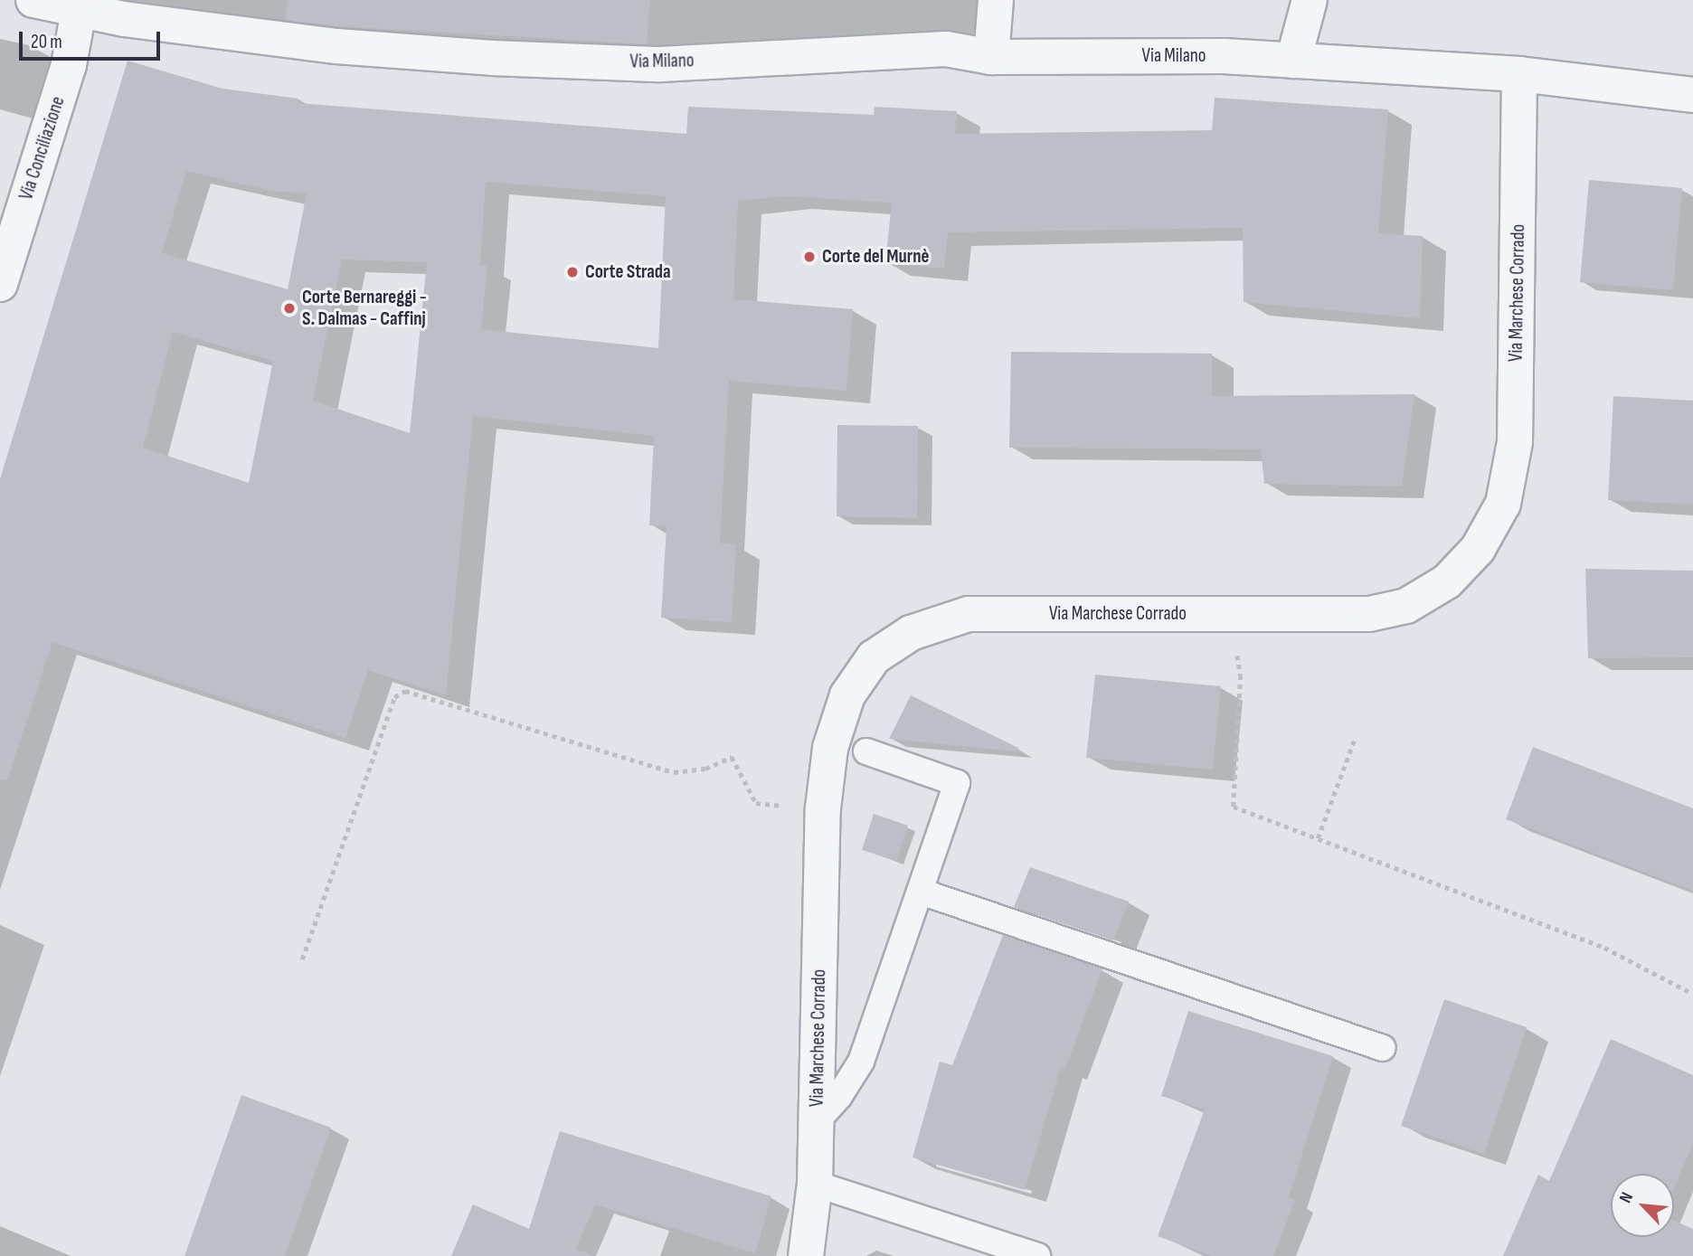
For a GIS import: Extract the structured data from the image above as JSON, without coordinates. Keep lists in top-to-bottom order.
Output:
{
  "streets": {
    "street": ["Via Milano", "Via Conciliazione", "Via Marchese Corrado"]
  },
  "crossings": [
    ["Via Milano", "Via Conciliazione"],
    ["Via Milano", "Via Marchese Corrado"]
  ],
  "places": ["Corte del Murnè", "Corte Strada", "Corte Bernareggi - S. Dalmas - Caffinj"],
  "scale_bar": "20 m",
  "north": "top left"
}
